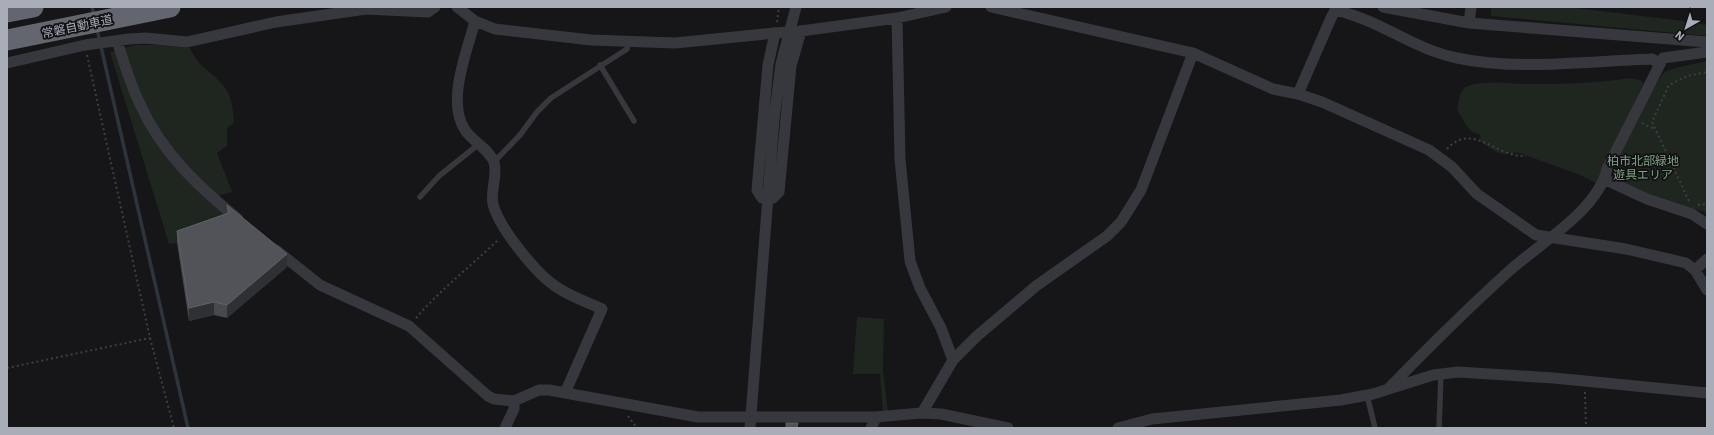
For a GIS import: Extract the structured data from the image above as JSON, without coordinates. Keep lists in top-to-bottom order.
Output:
{
  "streets": {
    "highway": ["常磐自動車道"]
  },
  "parks": ["柏市北部緑地 遊具エリア"],
  "north": "bottom left"
}
